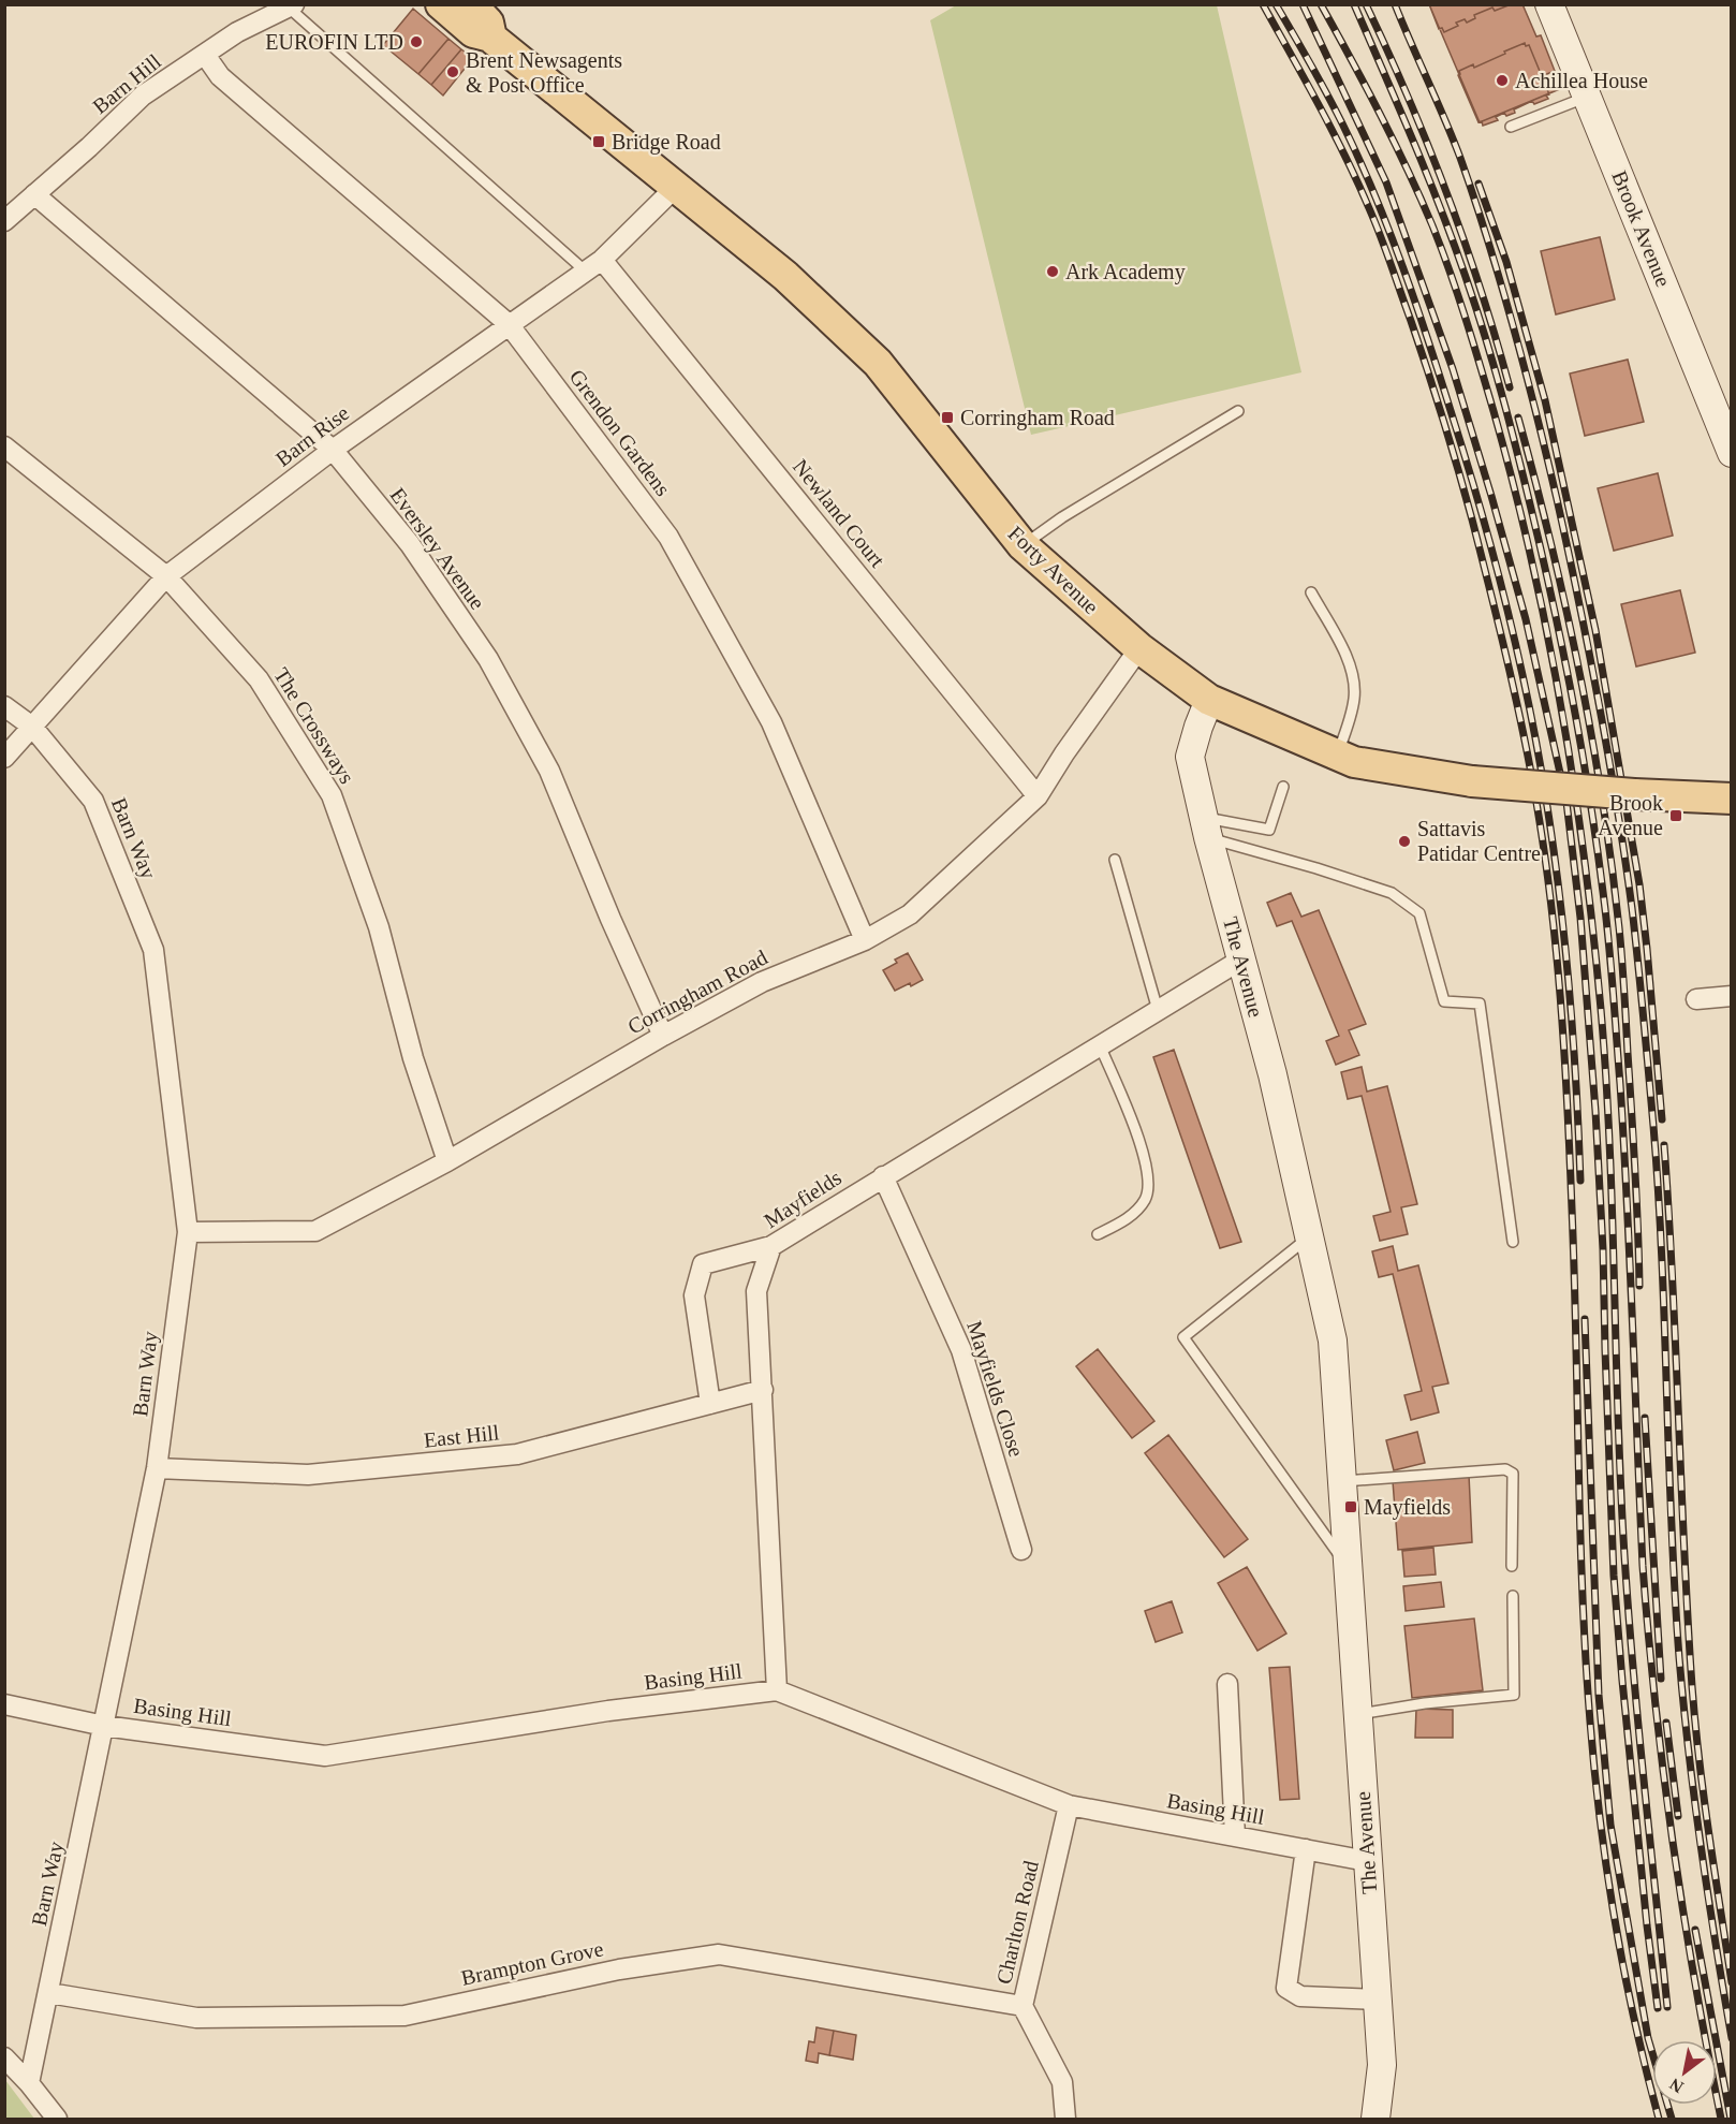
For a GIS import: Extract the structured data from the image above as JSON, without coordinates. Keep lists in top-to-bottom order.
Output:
{
  "streets": {
    "main road": ["Forty Avenue"],
    "street": [
      "Barn Hill",
      "Brook Avenue",
      "Grendon Gardens",
      "Barn Rise",
      "Newland Court",
      "Eversley Avenue",
      "The Crossways",
      "Barn Way",
      "The Avenue",
      "Corringham Road",
      "Mayfields",
      "Mayfields Close",
      "East Hill",
      "Basing Hill",
      "Charlton Road",
      "Brampton Grove"
    ]
  },
  "crossings": [
    ["Barn Hill", "Grendon Gardens"],
    ["Barn Hill", "Eversley Avenue"],
    ["Grendon Gardens", "Barn Rise"],
    ["Grendon Gardens", "Corringham Road"],
    ["Barn Rise", "Newland Court"],
    ["Barn Rise", "Eversley Avenue"],
    ["Barn Rise", "Forty Avenue"],
    ["Barn Rise", "The Crossways"],
    ["Barn Rise", "Barn Way"],
    ["Newland Court", "Corringham Road"],
    ["Eversley Avenue", "Corringham Road"],
    ["Forty Avenue", "The Avenue"],
    ["Forty Avenue", "Corringham Road"],
    ["The Crossways", "Corringham Road"],
    ["Barn Way", "Corringham Road"],
    ["Barn Way", "East Hill"],
    ["Barn Way", "Basing Hill"],
    ["Barn Way", "Brampton Grove"],
    ["The Avenue", "Mayfields"],
    ["The Avenue", "Basing Hill"],
    ["Mayfields", "Mayfields Close"],
    ["Mayfields", "East Hill"],
    ["Mayfields", "Basing Hill"],
    ["Basing Hill", "Charlton Road"],
    ["Charlton Road", "Brampton Grove"]
  ],
  "places": {
    "other": [
      "EUROFIN LTD",
      "Brent Newsagents & Post Office",
      "Achillea House",
      "Ark Academy",
      "Sattavis Patidar Centre"
    ],
    "transit": [
      "Bridge Road",
      "Corringham Road",
      "Brook Avenue",
      "Mayfields"
    ]
  },
  "north": "bottom left"
}
